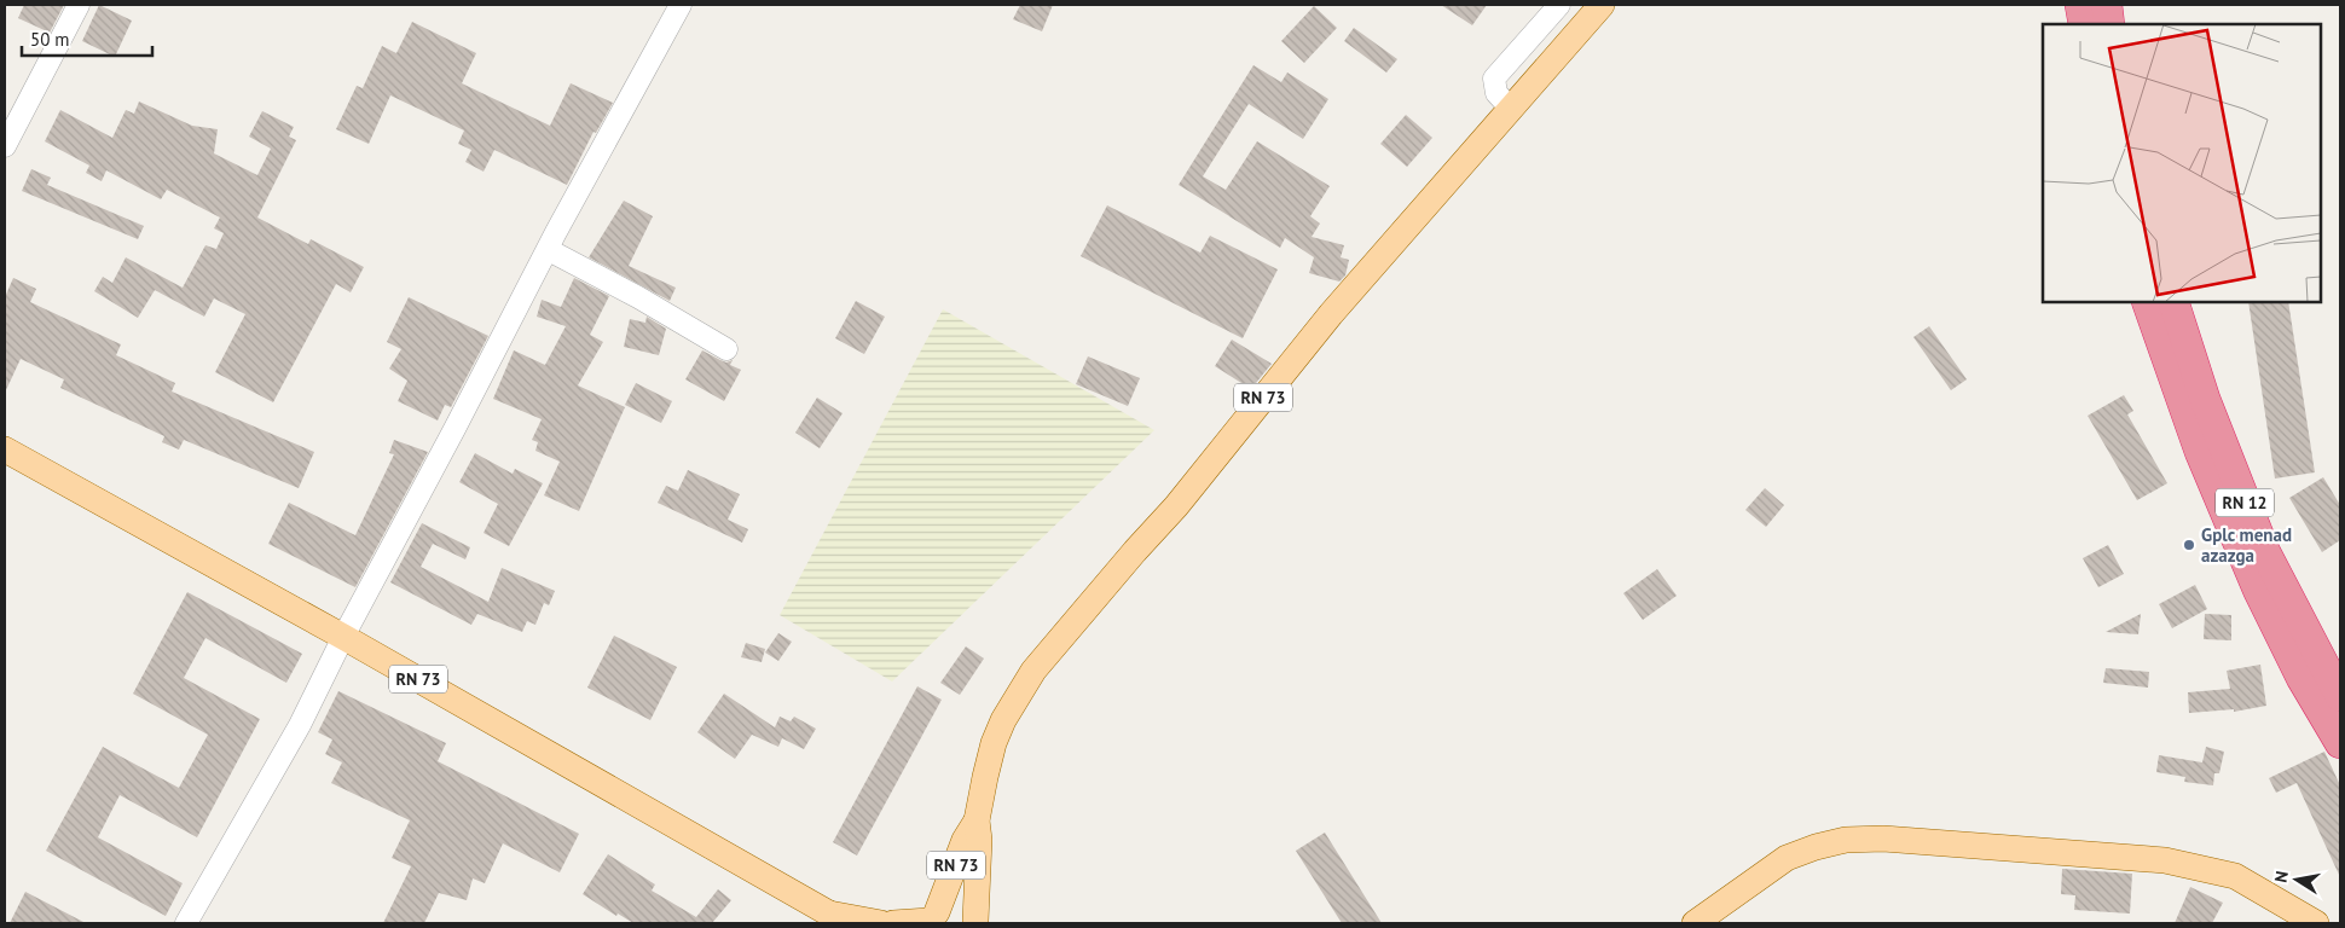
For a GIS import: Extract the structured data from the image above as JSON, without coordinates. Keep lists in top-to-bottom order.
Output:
{
  "streets": {
    "highway": ["RN 12"],
    "main road": ["RN 73"]
  },
  "places": ["Gplc menad azazga"],
  "scale_bar": "50 m",
  "north": "left"
}
